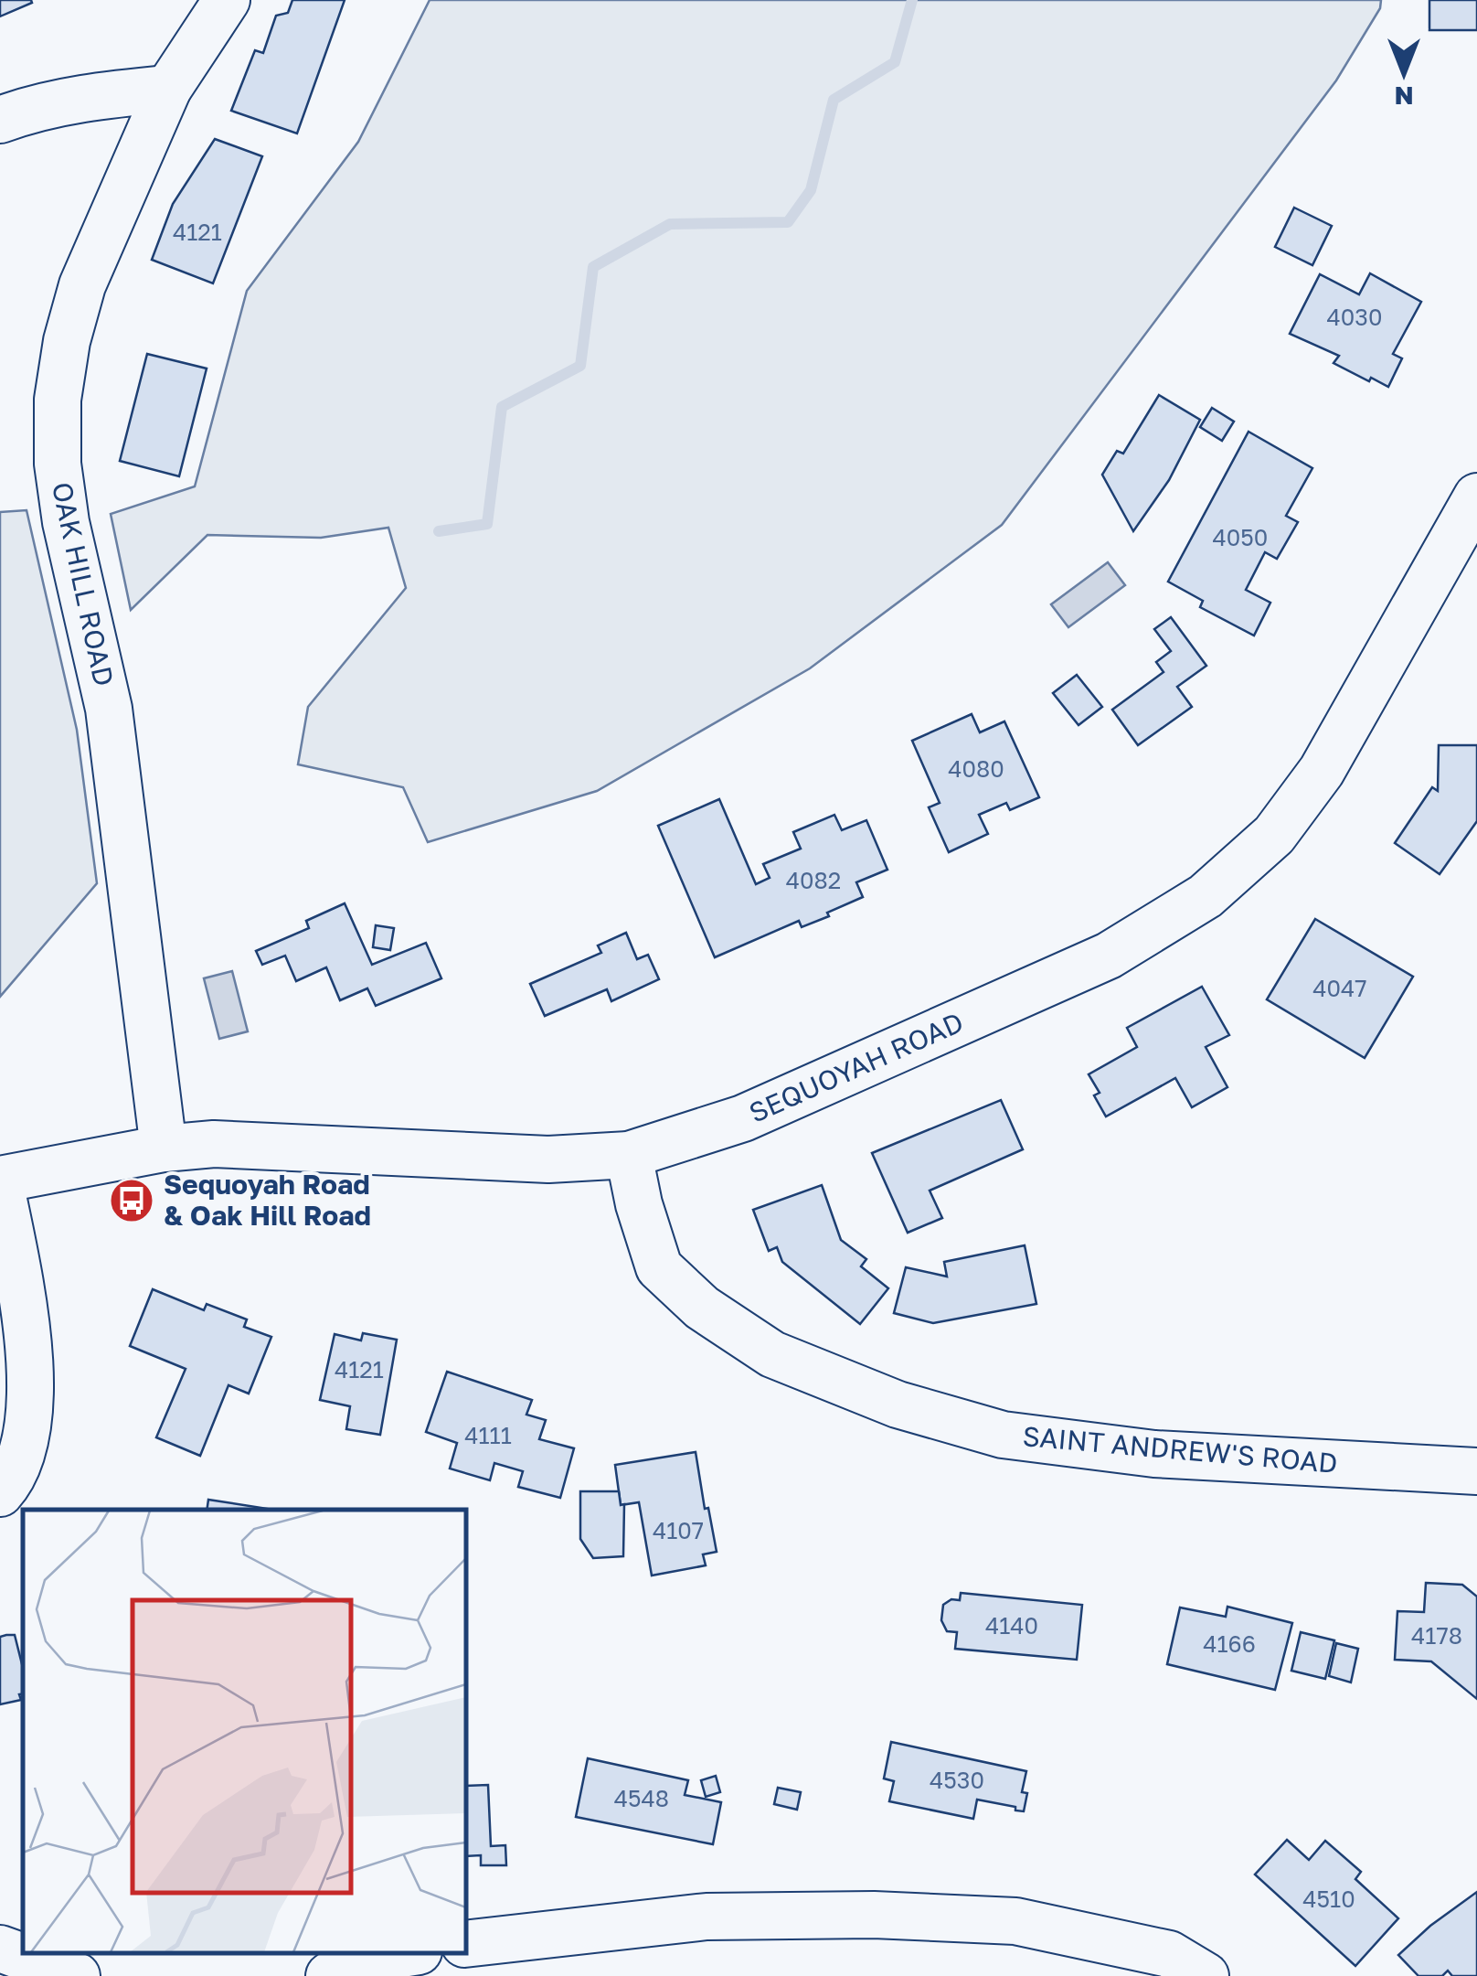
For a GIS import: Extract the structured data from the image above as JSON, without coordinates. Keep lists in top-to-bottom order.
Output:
{
  "streets": {
    "street": ["OAK HILL ROAD", "SEQUOYAH ROAD", "SAINT ANDREW'S ROAD"]
  },
  "crossings": [
    ["OAK HILL ROAD", "SEQUOYAH ROAD"],
    ["SEQUOYAH ROAD", "SAINT ANDREW'S ROAD"]
  ],
  "places": {
    "bus stop": ["Sequoyah Road & Oak Hill Road"]
  },
  "house_numbers": [
    "4121",
    "4030",
    "4050",
    "4080",
    "4082",
    "4047",
    "4121",
    "4111",
    "4107",
    "4140",
    "4178",
    "4166",
    "4530",
    "4548",
    "4510"
  ],
  "north": "bottom"
}
